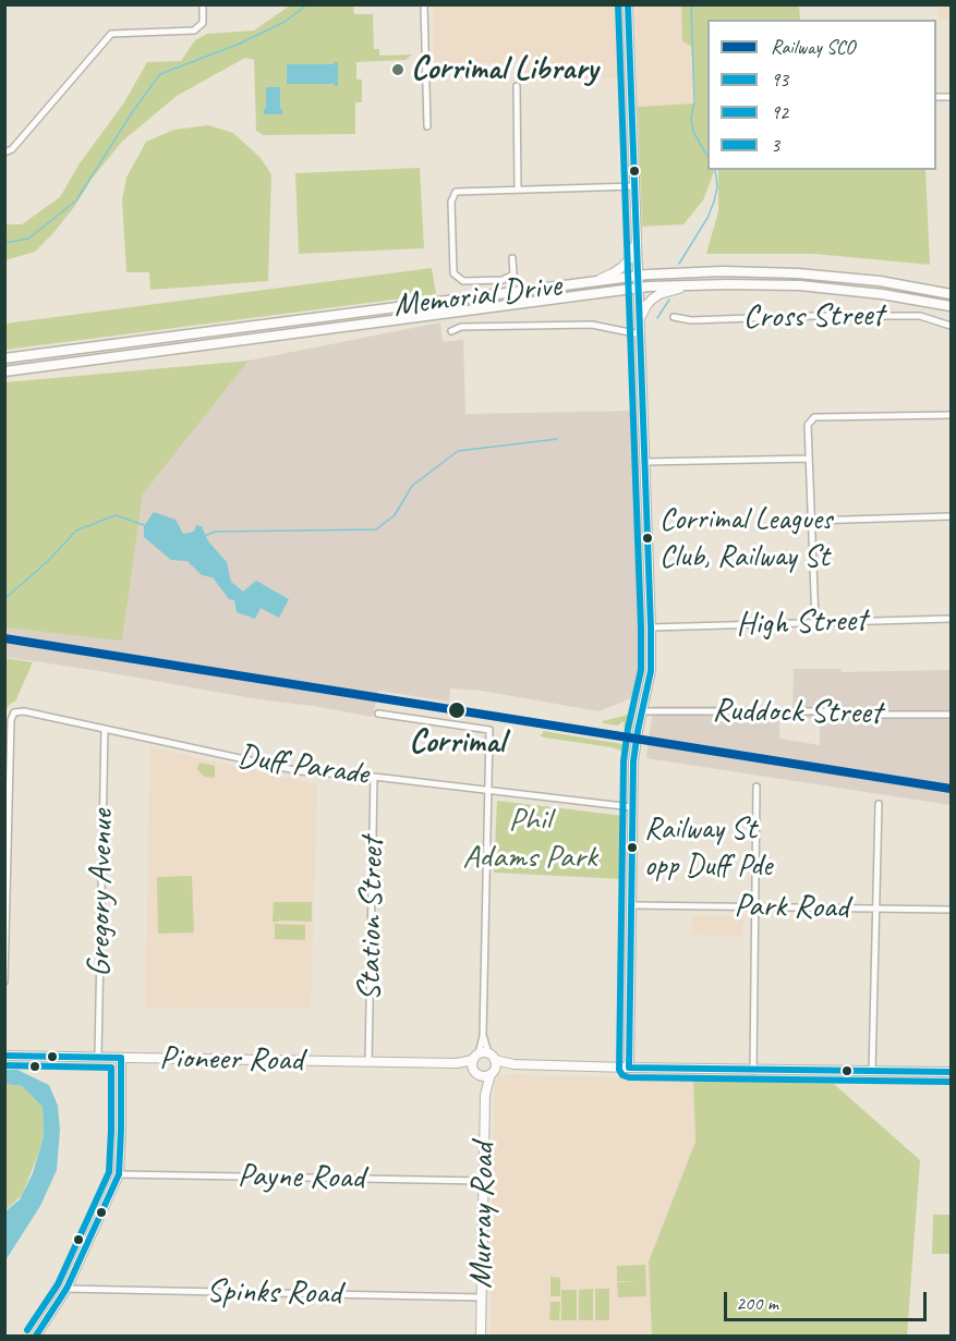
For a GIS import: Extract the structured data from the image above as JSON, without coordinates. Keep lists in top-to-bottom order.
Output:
{
  "streets": {
    "main road": ["Memorial Drive", "Pioneer Road", "Murray Road"],
    "street": [
      "Cross Street",
      "High Street",
      "Ruddock Street",
      "Duff Parade",
      "Gregory Avenue",
      "Park Road",
      "Station Street",
      "Payne Road",
      "Spinks Road"
    ]
  },
  "crossings": [
    ["Duff Parade", "Gregory Avenue"],
    ["Duff Parade", "Station Street"],
    ["Gregory Avenue", "Pioneer Road"],
    ["Station Street", "Pioneer Road"],
    ["Pioneer Road", "Murray Road"],
    ["Payne Road", "Murray Road"],
    ["Murray Road", "Spinks Road"]
  ],
  "parks": ["Phil Adams Park"],
  "places": [
    "Corrimal Library",
    "Corrimal Leagues Club, Railway St",
    "Corrimal",
    "Railway St opp Duff Pde"
  ],
  "lines": [
    "transit line 93",
    "transit line 92",
    "rail line SCO",
    "transit line 3"
  ],
  "legend": [
    "Railway SCO",
    "93",
    "92",
    "3"
  ],
  "scale_bar": "200 m"
}
